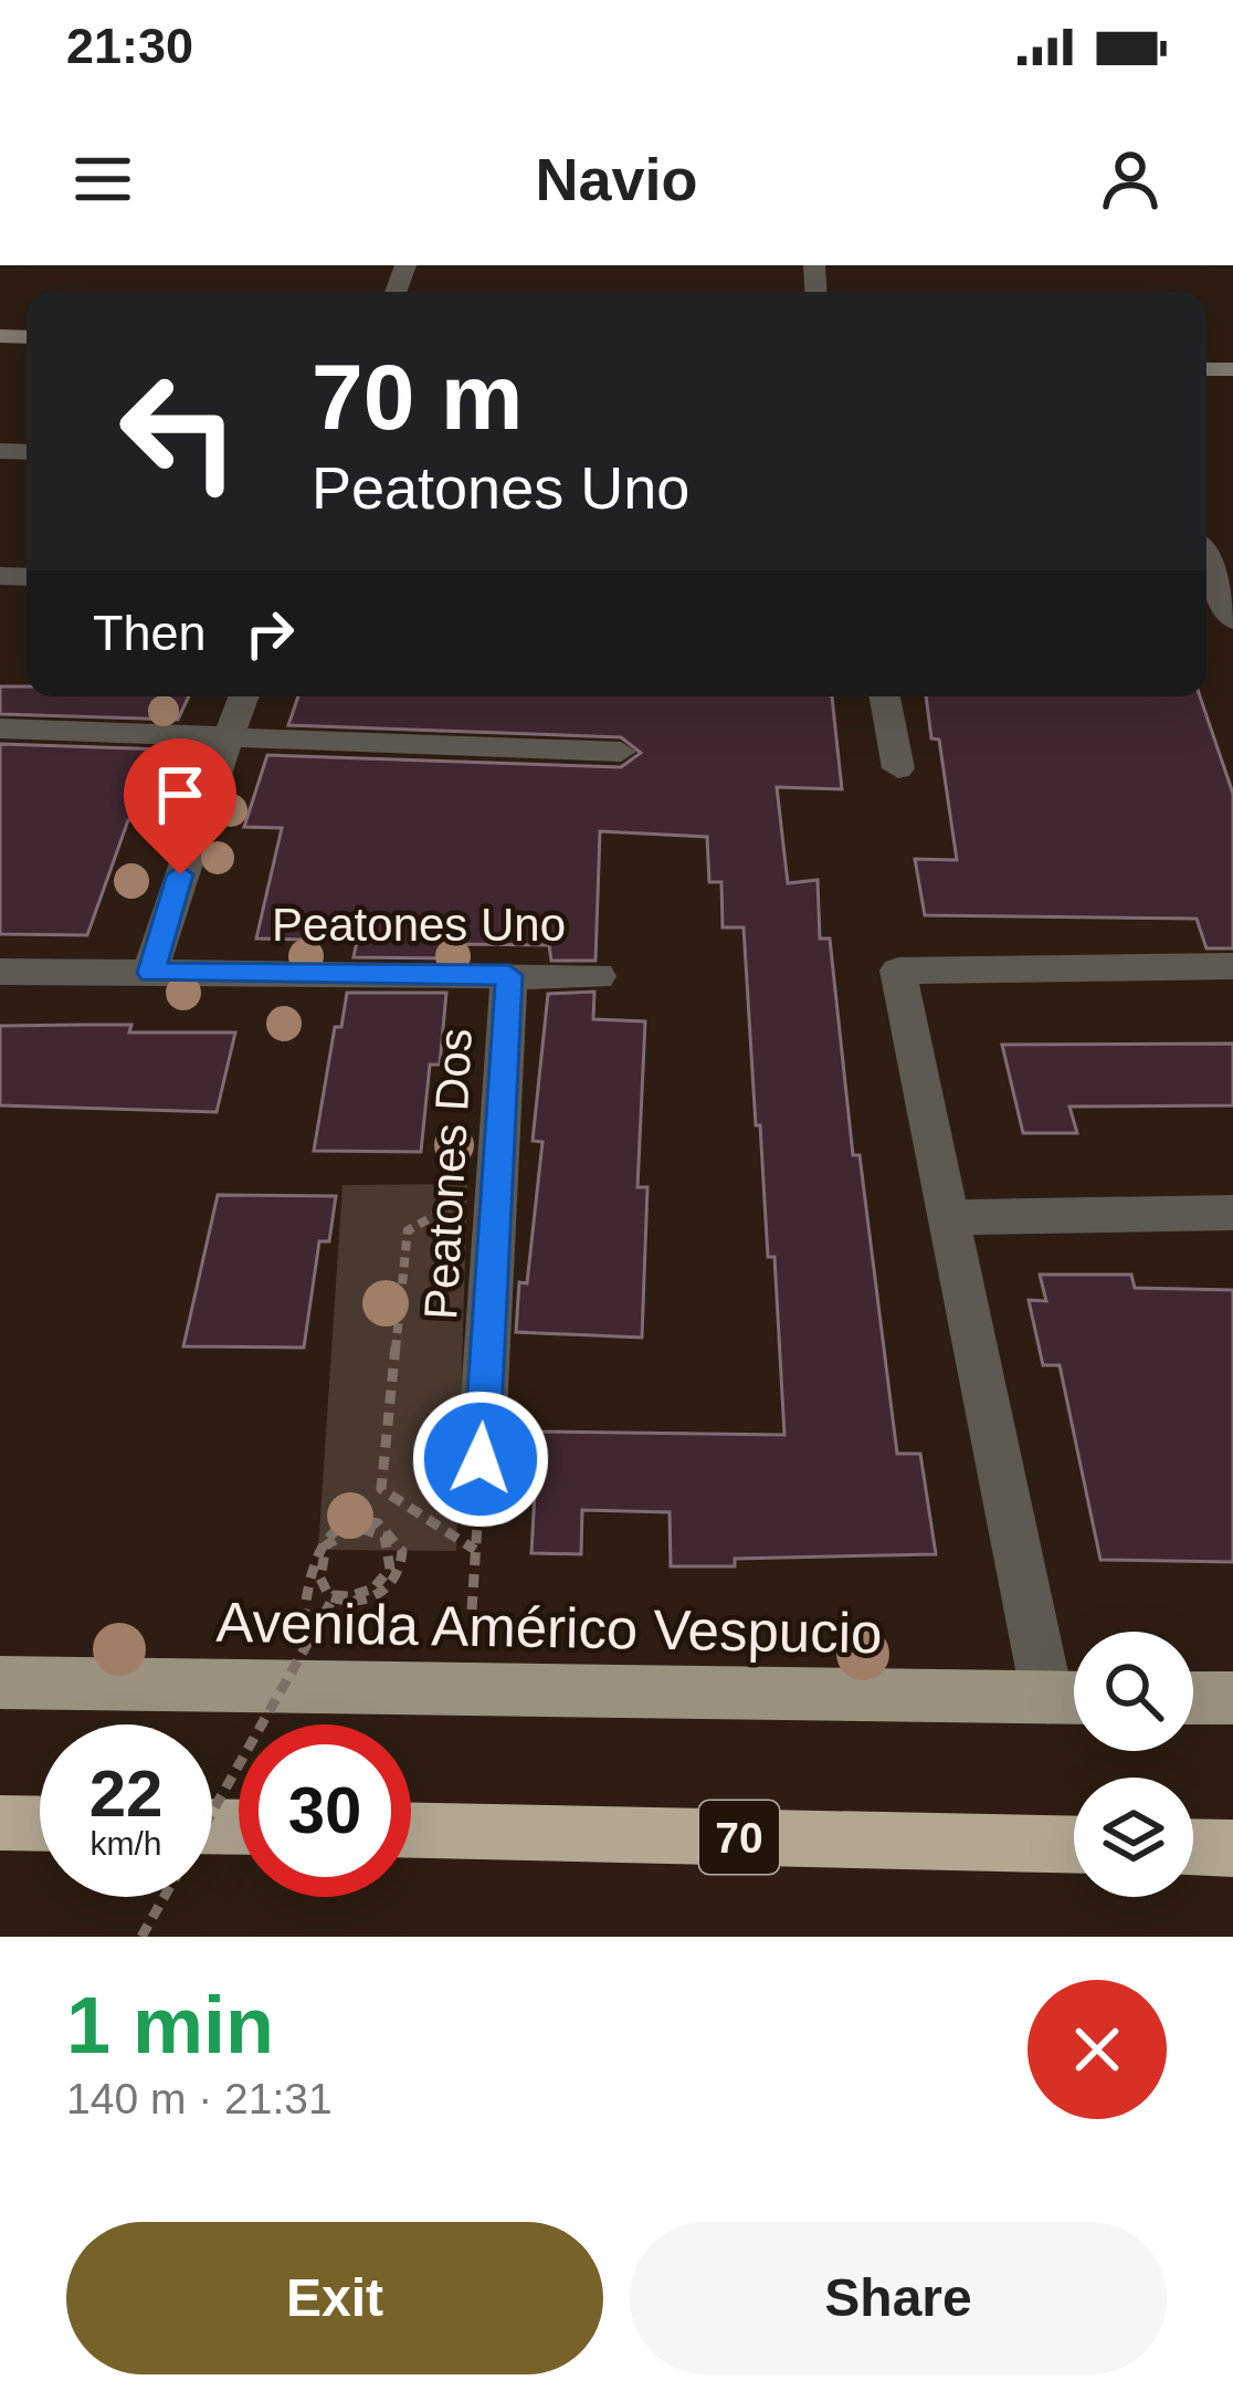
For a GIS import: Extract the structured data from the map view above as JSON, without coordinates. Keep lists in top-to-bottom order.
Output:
{
  "streets": {
    "highway": ["70"],
    "main road": ["Avenida Américo Vespucio"],
    "street": ["Peatones Uno", "Peatones Dos"]
  },
  "crossings": [
    ["Peatones Uno", "Peatones Dos"]
  ],
  "page": {
    "status": "21:30",
    "header": "Navio",
    "turn": ["70 m", "Peatones Uno"],
    "then": "Then",
    "speed": "22 km/h",
    "limit": "30",
    "heading": ["1 min", "140 m · 21:31"],
    "buttons": ["Exit", "Share"]
  }
}
